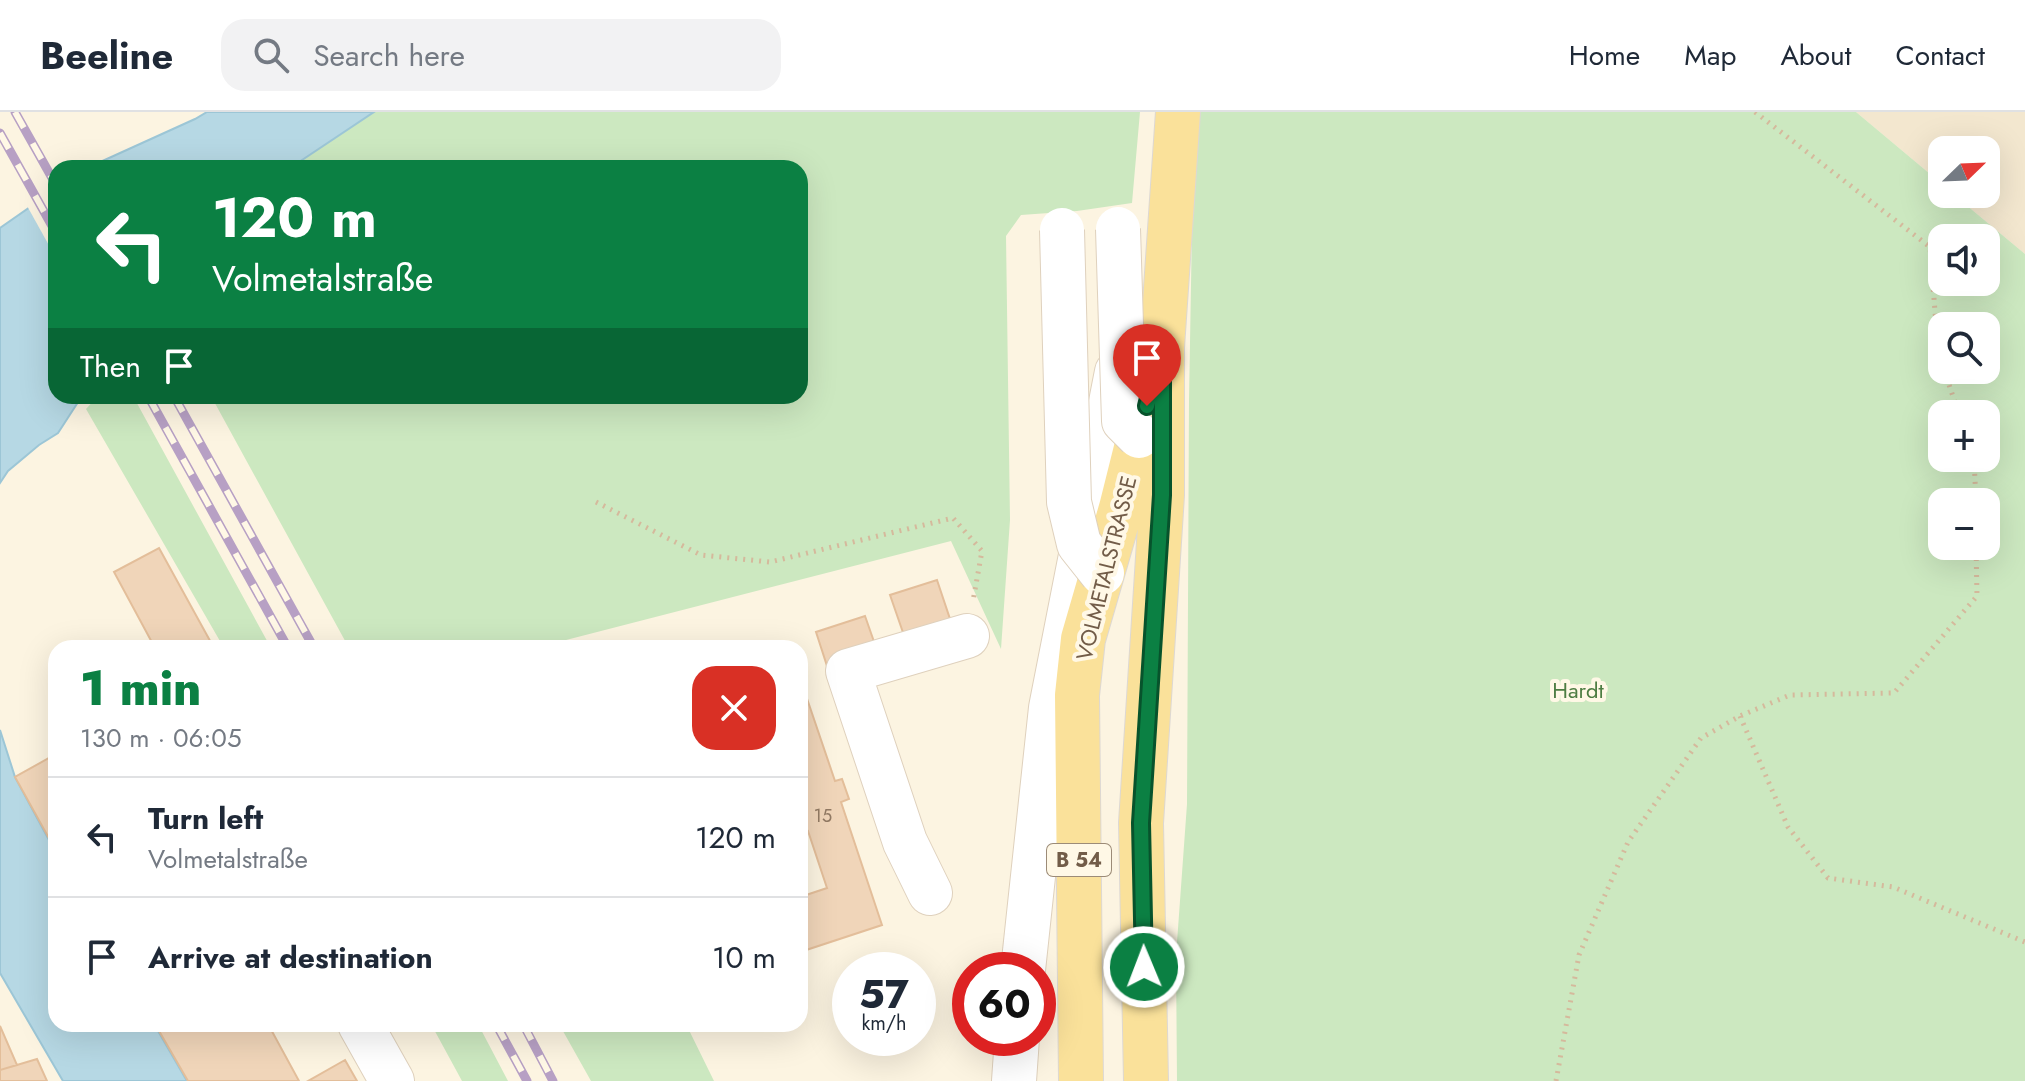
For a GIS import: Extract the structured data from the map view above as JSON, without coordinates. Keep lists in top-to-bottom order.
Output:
{
  "streets": {
    "main road": ["VOLMETALSTRASSE", "B 54"]
  },
  "parks": ["Hardt"],
  "house_numbers": ["15"],
  "north": "top right",
  "page": {
    "header": "Beeline",
    "search": "Search here",
    "nav": [
      "Home",
      "Map",
      "About",
      "Contact"
    ],
    "map_buttons": ["+", "−"],
    "turn": ["120 m", "Volmetalstraße"],
    "then": "Then",
    "heading": ["1 min", "130 m · 06:05"],
    "list": [
      {
        "name": "Turn left",
        "note": "Volmetalstraße",
        "value": "120 m"
      },
      {
        "name": "Arrive at destination",
        "value": "10 m"
      }
    ],
    "speed": "57 km/h",
    "limit": "60"
  }
}
